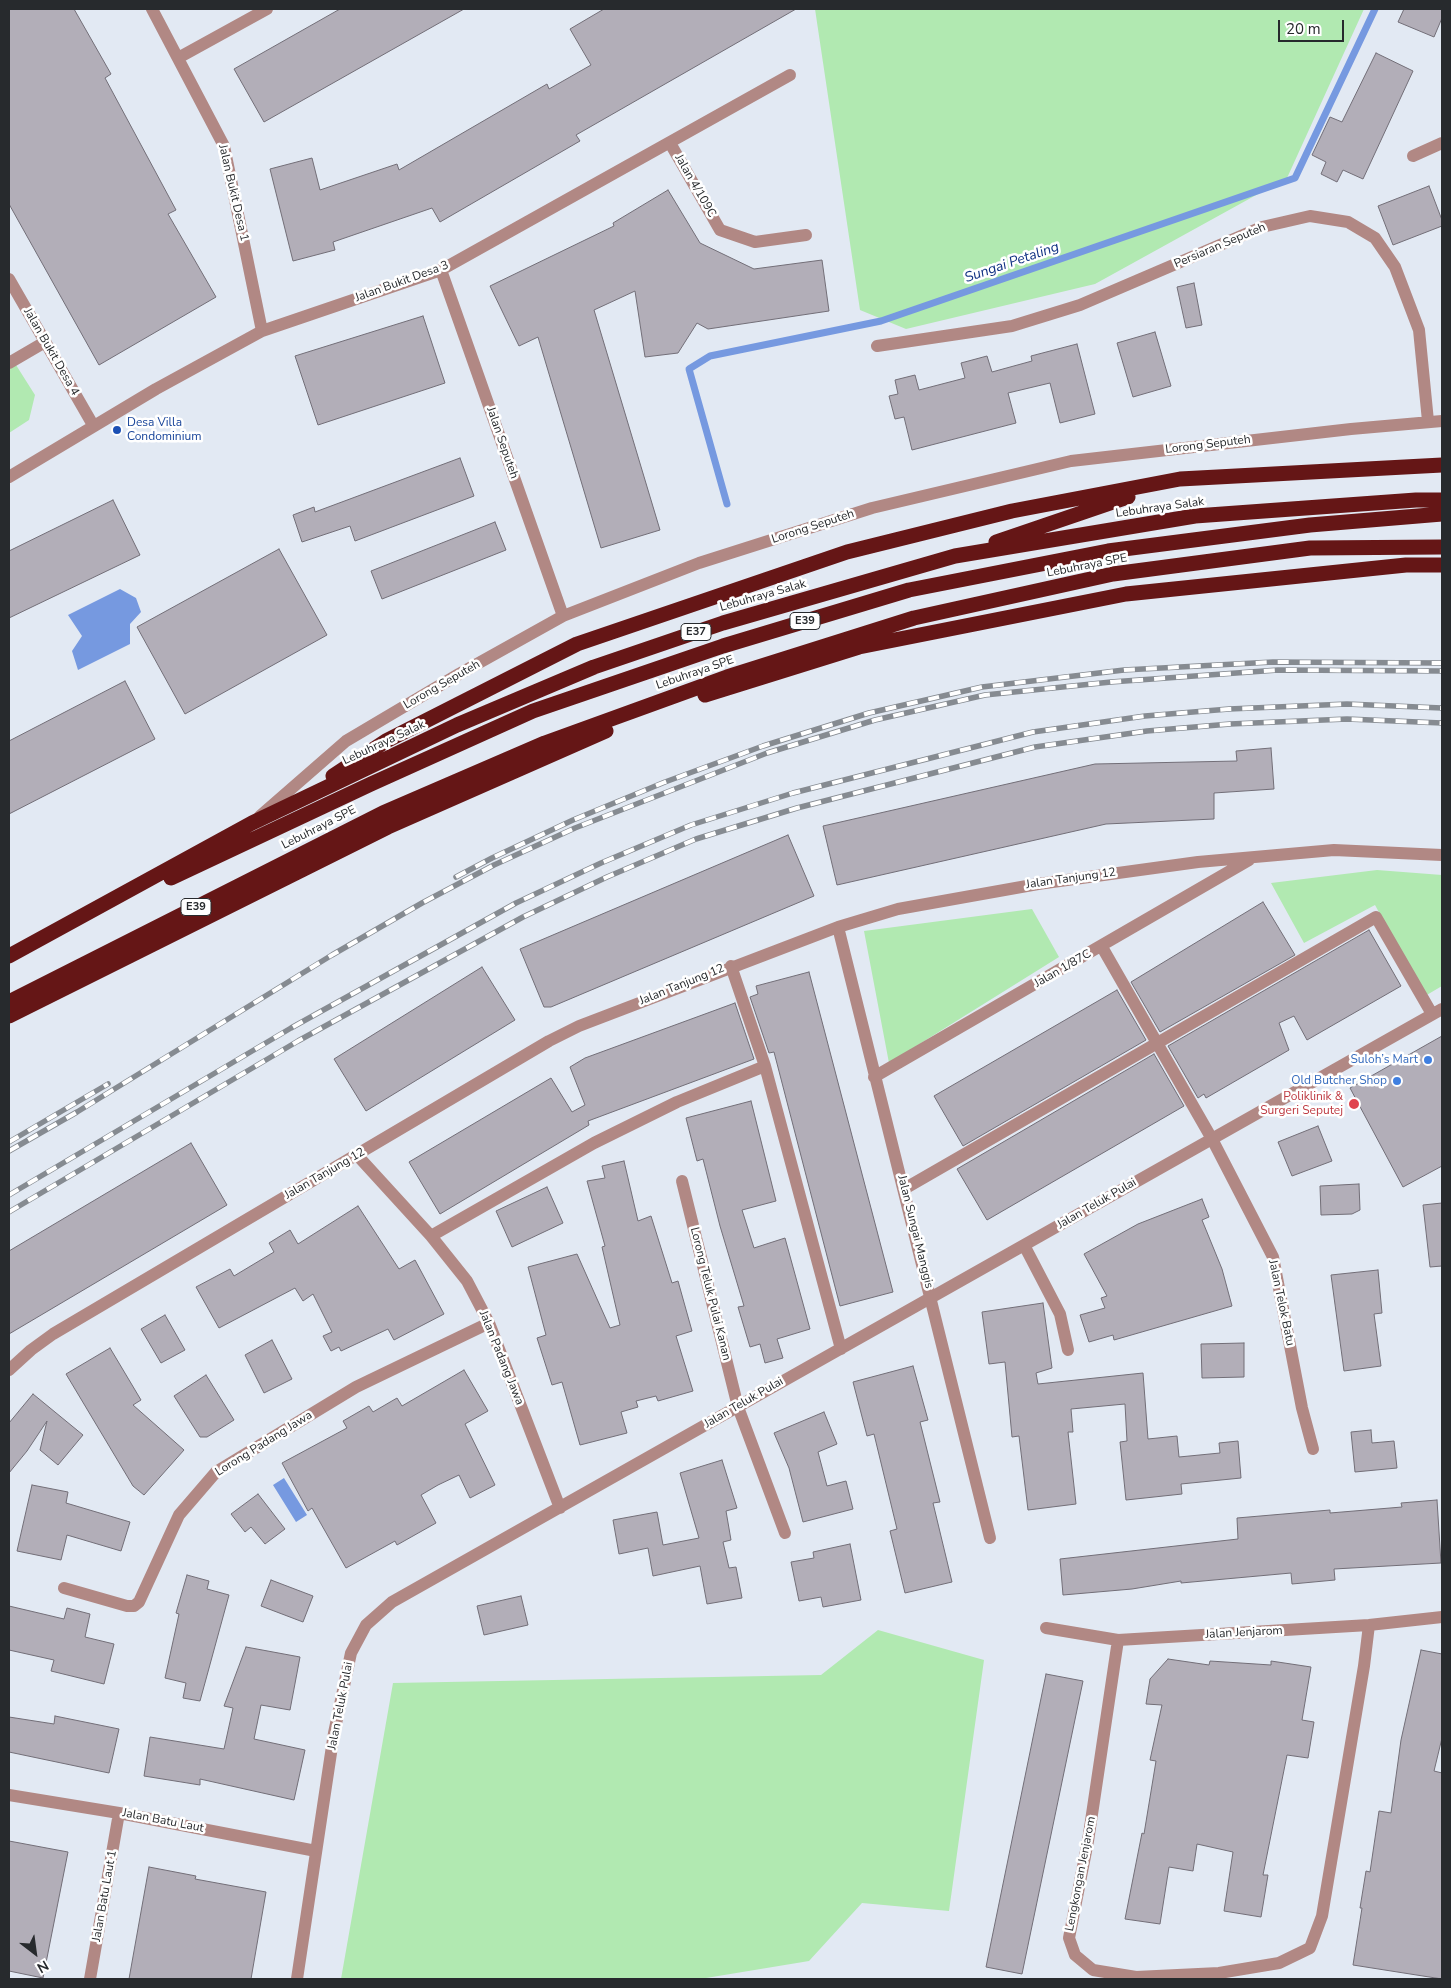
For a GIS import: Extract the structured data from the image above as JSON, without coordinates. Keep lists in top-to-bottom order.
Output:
{
  "streets": {
    "highway": [
      "Lebuhraya Salak",
      "Lebuhraya SPE",
      "E39",
      "E37"
    ],
    "street": [
      "Jalan 4/109C",
      "Jalan Bukit Desa 1",
      "Persiaran Seputeh",
      "Jalan Bukit Desa 3",
      "Jalan Bukit Desa 4",
      "Jalan Seputeh",
      "Lorong Seputeh",
      "Jalan Tanjung 12",
      "Jalan 1/87C",
      "Jalan Teluk Pulai",
      "Jalan Sungai Manggis",
      "Lorong Teluk Pulai Kanan",
      "Jalan Telok Batu",
      "Jalan Padang Jawa",
      "Lorong Padang Jawa",
      "Jalan Jenjarom",
      "Jalan Batu Laut",
      "Lengkongan Jenjarom",
      "Jalan Batu Laut 1"
    ]
  },
  "crossings": [
    ["Jalan 4/109C", "Jalan Bukit Desa 3"],
    ["Jalan Bukit Desa 1", "Jalan Bukit Desa 3"],
    ["Persiaran Seputeh", "Lorong Seputeh"],
    ["Jalan Bukit Desa 3", "Jalan Bukit Desa 4"],
    ["Jalan Bukit Desa 3", "Jalan Seputeh"],
    ["Jalan Seputeh", "Lorong Seputeh"],
    ["Lorong Seputeh", "Lebuhraya Salak"],
    ["Lebuhraya Salak", "Lebuhraya SPE"],
    ["Jalan Tanjung 12", "Jalan 1/87C"],
    ["Jalan Tanjung 12", "Jalan Sungai Manggis"],
    ["Jalan Tanjung 12", "Jalan Padang Jawa"],
    ["Jalan 1/87C", "Jalan Sungai Manggis"],
    ["Jalan 1/87C", "Jalan Telok Batu"],
    ["Jalan Teluk Pulai", "Jalan Sungai Manggis"],
    ["Jalan Teluk Pulai", "Lorong Teluk Pulai Kanan"],
    ["Jalan Teluk Pulai", "Jalan Telok Batu"],
    ["Jalan Teluk Pulai", "Jalan Padang Jawa"],
    ["Jalan Teluk Pulai", "Jalan Batu Laut"],
    ["Jalan Padang Jawa", "Lorong Padang Jawa"],
    ["Jalan Jenjarom", "Lengkongan Jenjarom"],
    ["Jalan Batu Laut", "Jalan Batu Laut 1"]
  ],
  "water": ["Sungai Petaling"],
  "places": [
    "Desa Villa Condominium",
    "Suloh’s Mart",
    "Old Butcher Shop",
    "Poliklinik & Surgeri Seputej"
  ],
  "scale_bar": "20 m",
  "north": "bottom right"
}
